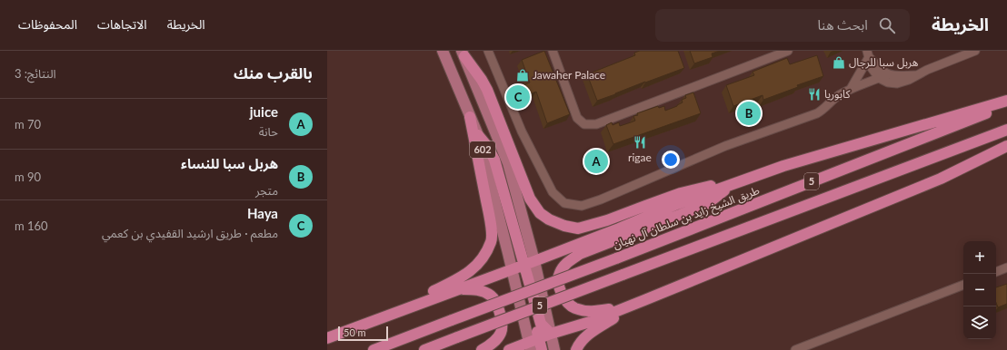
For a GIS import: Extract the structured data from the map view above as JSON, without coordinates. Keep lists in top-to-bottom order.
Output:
{
  "streets": {
    "highway": ["5", "طريق الشيخ زايد بن سلطان آل نهيان"],
    "main road": ["602"]
  },
  "places": {
    "shop": ["هربل سبا للرجال", "Jawaher Palace"],
    "restaurant": ["كابوريا", "rigae"]
  },
  "scale_bar": "50 m",
  "page": {
    "header": "الخريطة",
    "search": "ابحث هنا",
    "nav": ["الخريطة", "الاتجاهات", "المحفوظات"],
    "heading": ["بالقرب منك", "النتائج: 3"],
    "pins": ["C", "B", "A"],
    "list": [
      {
        "mark": "A",
        "name": "juice",
        "note": "حانة",
        "value": "70 m"
      },
      {
        "mark": "B",
        "name": "هربل سبا للنساء",
        "note": "متجر",
        "value": "90 m"
      },
      {
        "mark": "C",
        "name": "Haya",
        "note": "مطعم · طريق ارشيد القفيدي بن كعمي",
        "value": "160 m"
      }
    ],
    "map_buttons": ["+", "−"],
    "scale": "50 m"
  }
}
